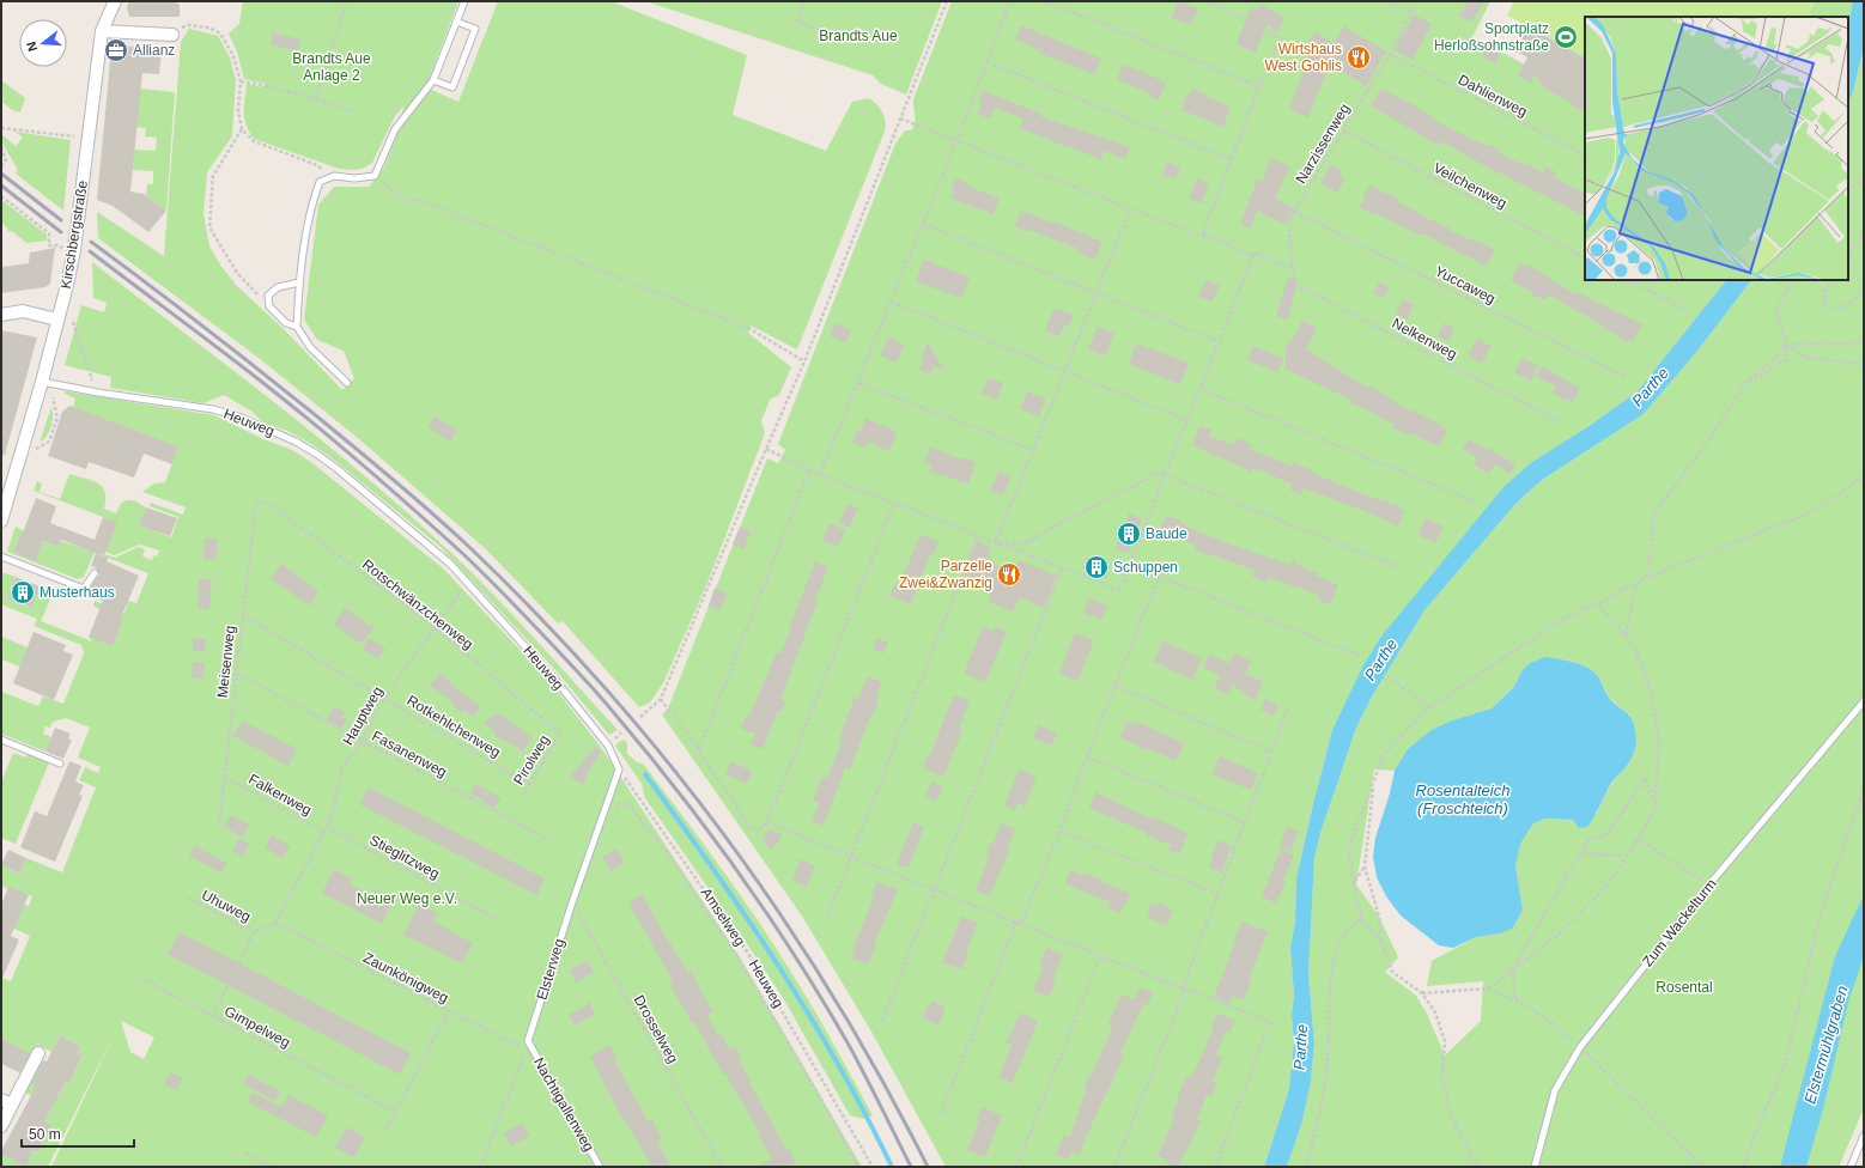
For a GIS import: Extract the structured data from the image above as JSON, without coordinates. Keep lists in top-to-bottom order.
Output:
{
  "streets": {
    "street": ["Kirschbergstraße"],
    "lane": [
      "Heuweg",
      "Zum Wackelturm",
      "Elsterweg",
      "Nachtigallenweg"
    ],
    "path": [
      "Dahlienweg",
      "Narzissenweg",
      "Veilchenweg",
      "Yuccaweg",
      "Nelkenweg",
      "Rotschwänzchenweg",
      "Meisenweg",
      "Hauptweg",
      "Rotkehlchenweg",
      "Fasanenweg",
      "Pirolweg",
      "Falkenweg",
      "Stieglitzweg",
      "Uhuweg",
      "Amselweg",
      "Zaunkönigweg",
      "Gimpelweg",
      "Drosselweg"
    ]
  },
  "crossings": [
    ["Dahlienweg", "Narzissenweg"],
    ["Narzissenweg", "Veilchenweg"],
    ["Narzissenweg", "Yuccaweg"],
    ["Narzissenweg", "Nelkenweg"],
    ["Kirschbergstraße", "Heuweg"],
    ["Heuweg", "Hauptweg"],
    ["Heuweg", "Elsterweg"],
    ["Rotschwänzchenweg", "Meisenweg"],
    ["Rotschwänzchenweg", "Hauptweg"],
    ["Rotschwänzchenweg", "Pirolweg"],
    ["Meisenweg", "Rotkehlchenweg"],
    ["Meisenweg", "Fasanenweg"],
    ["Meisenweg", "Falkenweg"],
    ["Hauptweg", "Rotkehlchenweg"],
    ["Hauptweg", "Fasanenweg"],
    ["Hauptweg", "Falkenweg"],
    ["Hauptweg", "Stieglitzweg"],
    ["Hauptweg", "Zaunkönigweg"],
    ["Rotkehlchenweg", "Pirolweg"],
    ["Uhuweg", "Gimpelweg"],
    ["Amselweg", "Elsterweg"],
    ["Elsterweg", "Drosselweg"],
    ["Elsterweg", "Nachtigallenweg"]
  ],
  "water": ["Parthe", "Rosentalteich (Froschteich)", "Elstermühlgraben"],
  "parks": [
    "Brandts Aue",
    "Brandts Aue Anlage 2",
    "Neuer Weg e.V.",
    "Rosental"
  ],
  "places": {
    "sports": ["Sportplatz Herloßsohnstraße"],
    "office": ["Allianz"],
    "restaurant": ["Wirtshaus West Gohlis", "Parzelle Zwei&Zwanzig"],
    "building": ["Baude", "Schuppen", "Musterhaus"]
  },
  "scale_bar": "50 m",
  "north": "left"
}
